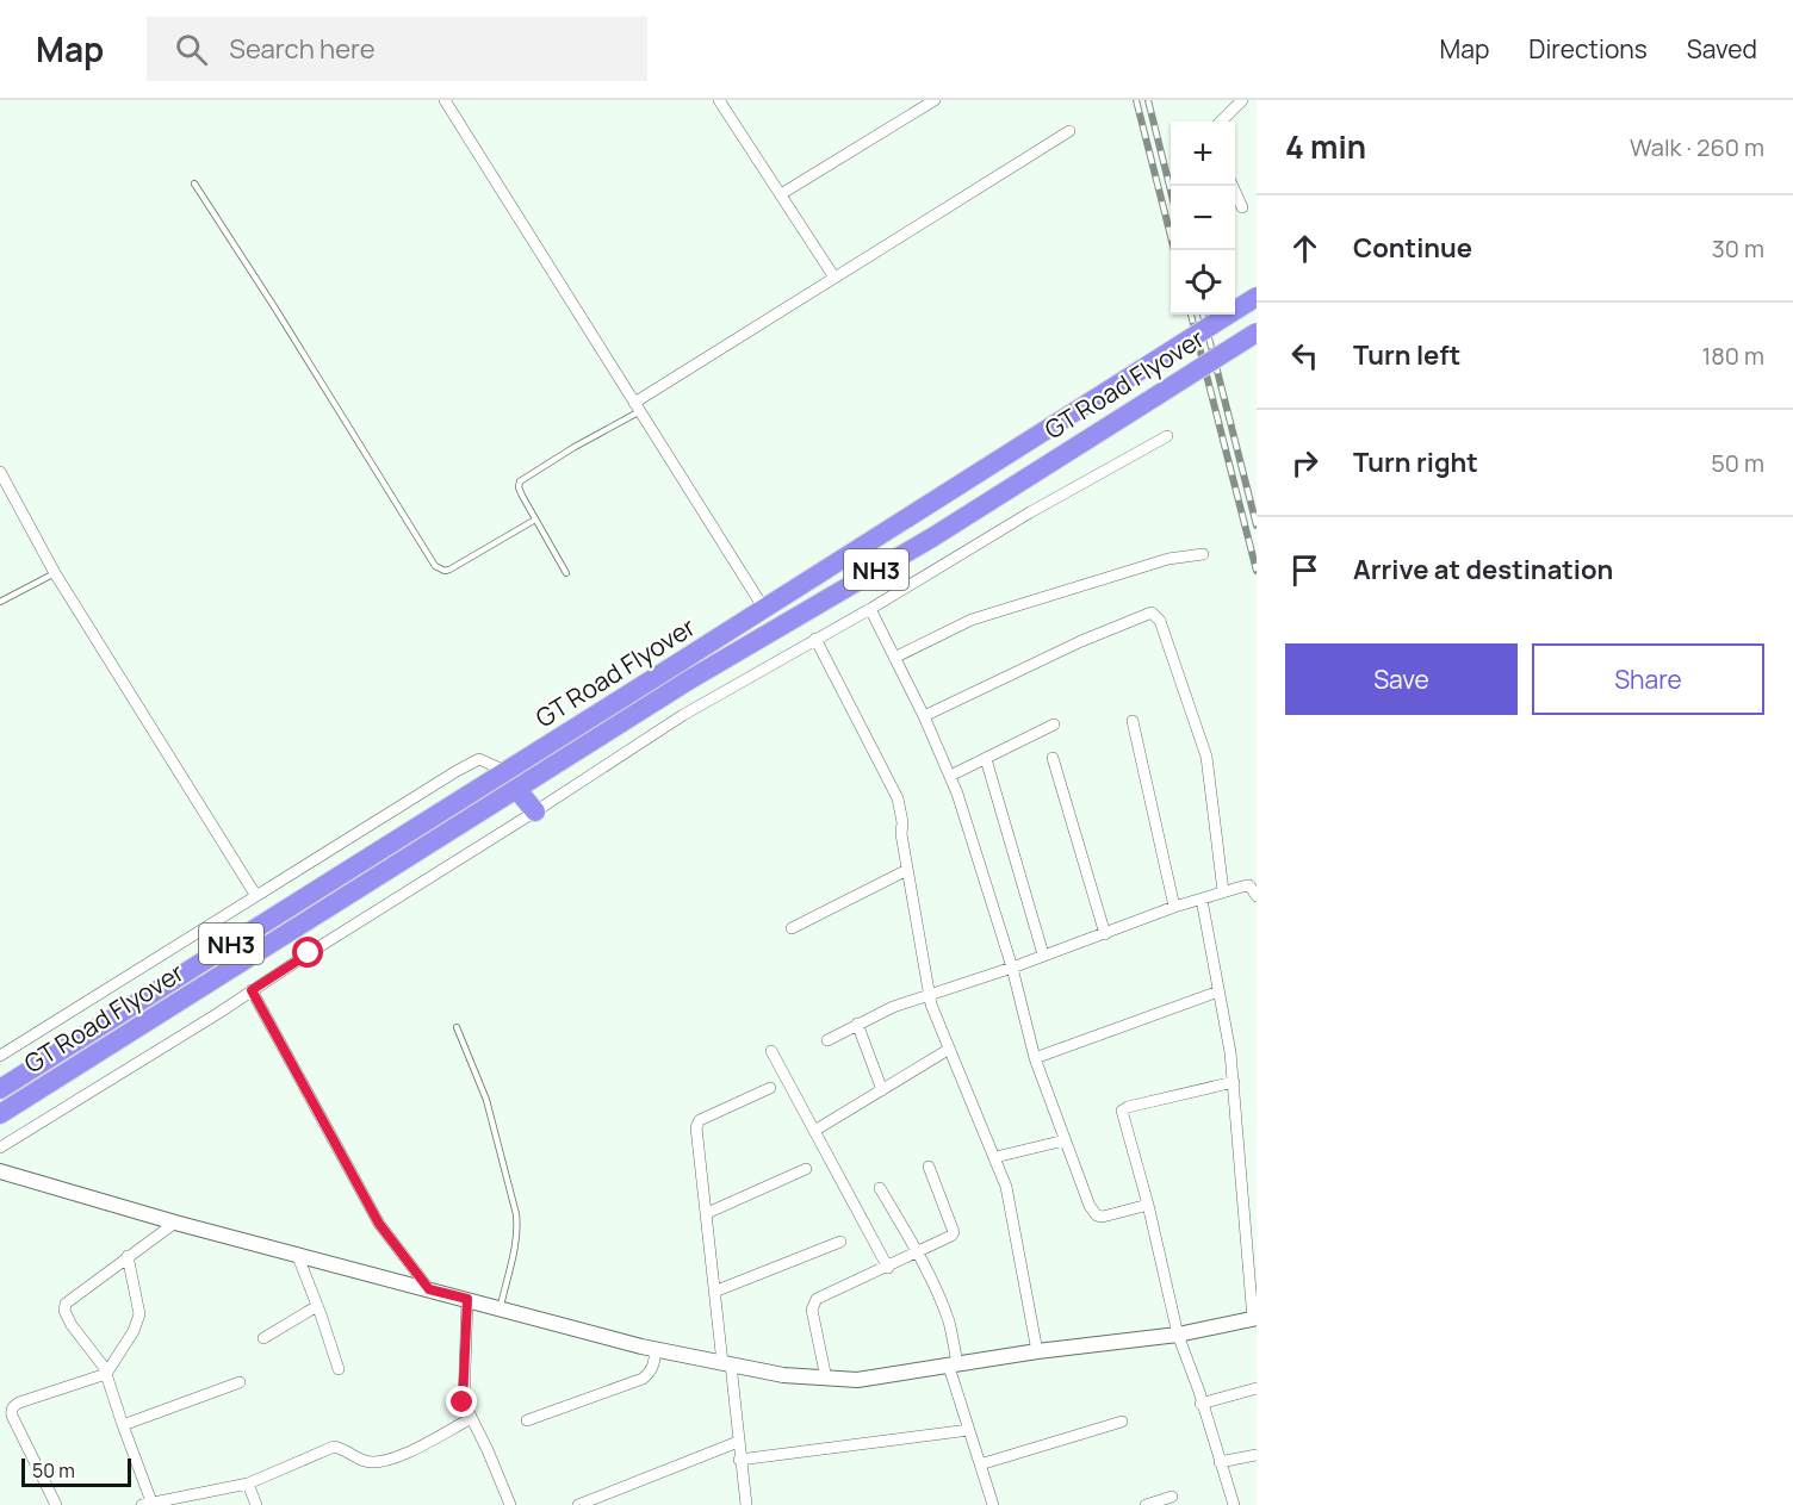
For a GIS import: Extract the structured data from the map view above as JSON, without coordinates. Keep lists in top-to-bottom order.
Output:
{
  "streets": {
    "highway": ["GT Road Flyover", "NH3"]
  },
  "scale_bar": "50 m",
  "page": {
    "header": "Map",
    "search": "Search here",
    "nav": ["Map", "Directions", "Saved"],
    "heading": ["4 min", "Walk · 260 m"],
    "map_buttons": ["+", "−"],
    "list": [
      ["Continue", "30 m"],
      ["Turn left", "180 m"],
      ["Turn right", "50 m"],
      "Arrive at destination"
    ],
    "buttons": ["Save", "Share"],
    "scale": "50 m"
  }
}
